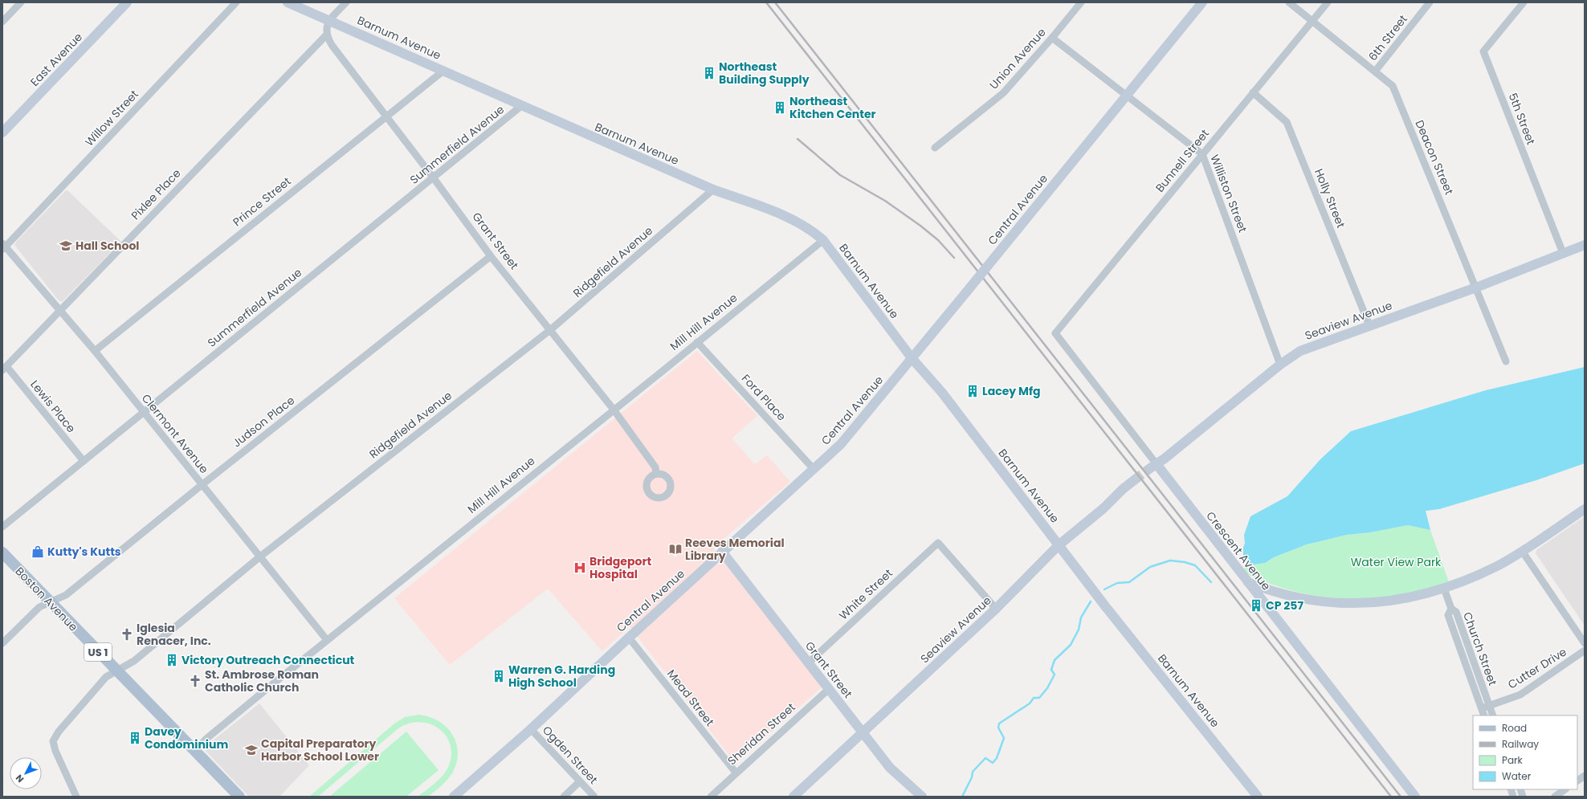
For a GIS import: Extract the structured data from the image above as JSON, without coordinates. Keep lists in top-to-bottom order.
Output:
{
  "streets": {
    "main road": [
      "Barnum Avenue",
      "East Avenue",
      "Central Avenue",
      "Grant Street",
      "Seaview Avenue",
      "Crescent Avenue",
      "Boston Avenue",
      "US 1"
    ],
    "street": [
      "6th Street",
      "Union Avenue",
      "Willow Street",
      "5th Street",
      "Summerfield Avenue",
      "Deacon Street",
      "Bunnell Street",
      "Williston Street",
      "Pixlee Place",
      "Holly Street",
      "Prince Street",
      "Ridgefield Avenue",
      "Mill Hill Avenue",
      "Ford Place",
      "Lewis Place",
      "Judson Place",
      "Clermont Avenue",
      "White Street",
      "Church Street",
      "Cutter Drive",
      "Mead Street",
      "Sheridan Street",
      "Ogden Street"
    ]
  },
  "crossings": [
    ["Barnum Avenue", "Summerfield Avenue"],
    ["Barnum Avenue", "Prince Street"],
    ["Barnum Avenue", "Central Avenue"],
    ["Barnum Avenue", "Ridgefield Avenue"],
    ["Barnum Avenue", "Seaview Avenue"],
    ["Barnum Avenue", "Mill Hill Avenue"],
    ["6th Street", "Deacon Street"],
    ["Union Avenue", "Williston Street"],
    ["Willow Street", "Clermont Avenue"],
    ["5th Street", "Seaview Avenue"],
    ["Summerfield Avenue", "Grant Street"],
    ["Summerfield Avenue", "Lewis Place"],
    ["Summerfield Avenue", "Clermont Avenue"],
    ["Deacon Street", "Bunnell Street"],
    ["Deacon Street", "Seaview Avenue"],
    ["Bunnell Street", "Williston Street"],
    ["Bunnell Street", "Holly Street"],
    ["Bunnell Street", "Crescent Avenue"],
    ["Williston Street", "Central Avenue"],
    ["Williston Street", "Seaview Avenue"],
    ["Pixlee Place", "Grant Street"],
    ["Pixlee Place", "Lewis Place"],
    ["Pixlee Place", "Clermont Avenue"],
    ["Holly Street", "Seaview Avenue"],
    ["Prince Street", "Grant Street"],
    ["Prince Street", "Clermont Avenue"],
    ["Central Avenue", "Grant Street"],
    ["Central Avenue", "Ford Place"],
    ["Central Avenue", "Mead Street"],
    ["Central Avenue", "Ogden Street"],
    ["Grant Street", "Ridgefield Avenue"],
    ["Grant Street", "Seaview Avenue"],
    ["Grant Street", "Mill Hill Avenue"],
    ["Grant Street", "Judson Place"],
    ["Grant Street", "White Street"],
    ["Grant Street", "Sheridan Street"],
    ["Ridgefield Avenue", "Clermont Avenue"],
    ["Ridgefield Avenue", "Boston Avenue"],
    ["Seaview Avenue", "Crescent Avenue"],
    ["Seaview Avenue", "White Street"],
    ["Mill Hill Avenue", "Ford Place"],
    ["Mill Hill Avenue", "Clermont Avenue"],
    ["Mill Hill Avenue", "Boston Avenue"],
    ["Judson Place", "Clermont Avenue"],
    ["Judson Place", "Boston Avenue"],
    ["Church Street", "Cutter Drive"],
    ["Mead Street", "Sheridan Street"]
  ],
  "parks": ["Water View Park"],
  "places": {
    "building": [
      "Northeast Building Supply",
      "Northeast Kitchen Center",
      "Lacey Mfg",
      "CP 257",
      "Victory Outreach Connecticut",
      "Warren G. Harding High School",
      "Davey Condominium"
    ],
    "school or university": ["Hall School", "Capital Preparatory Harbor School Lower"],
    "library": ["Reeves Memorial Library"],
    "shop": ["Kutty's Kutts"],
    "hospital": ["Bridgeport Hospital"],
    "church": ["Iglesia Renacer, Inc.", "St. Ambrose Roman Catholic Church"]
  },
  "legend": [
    "Road",
    "Railway",
    "Park",
    "Water"
  ],
  "north": "bottom left"
}
